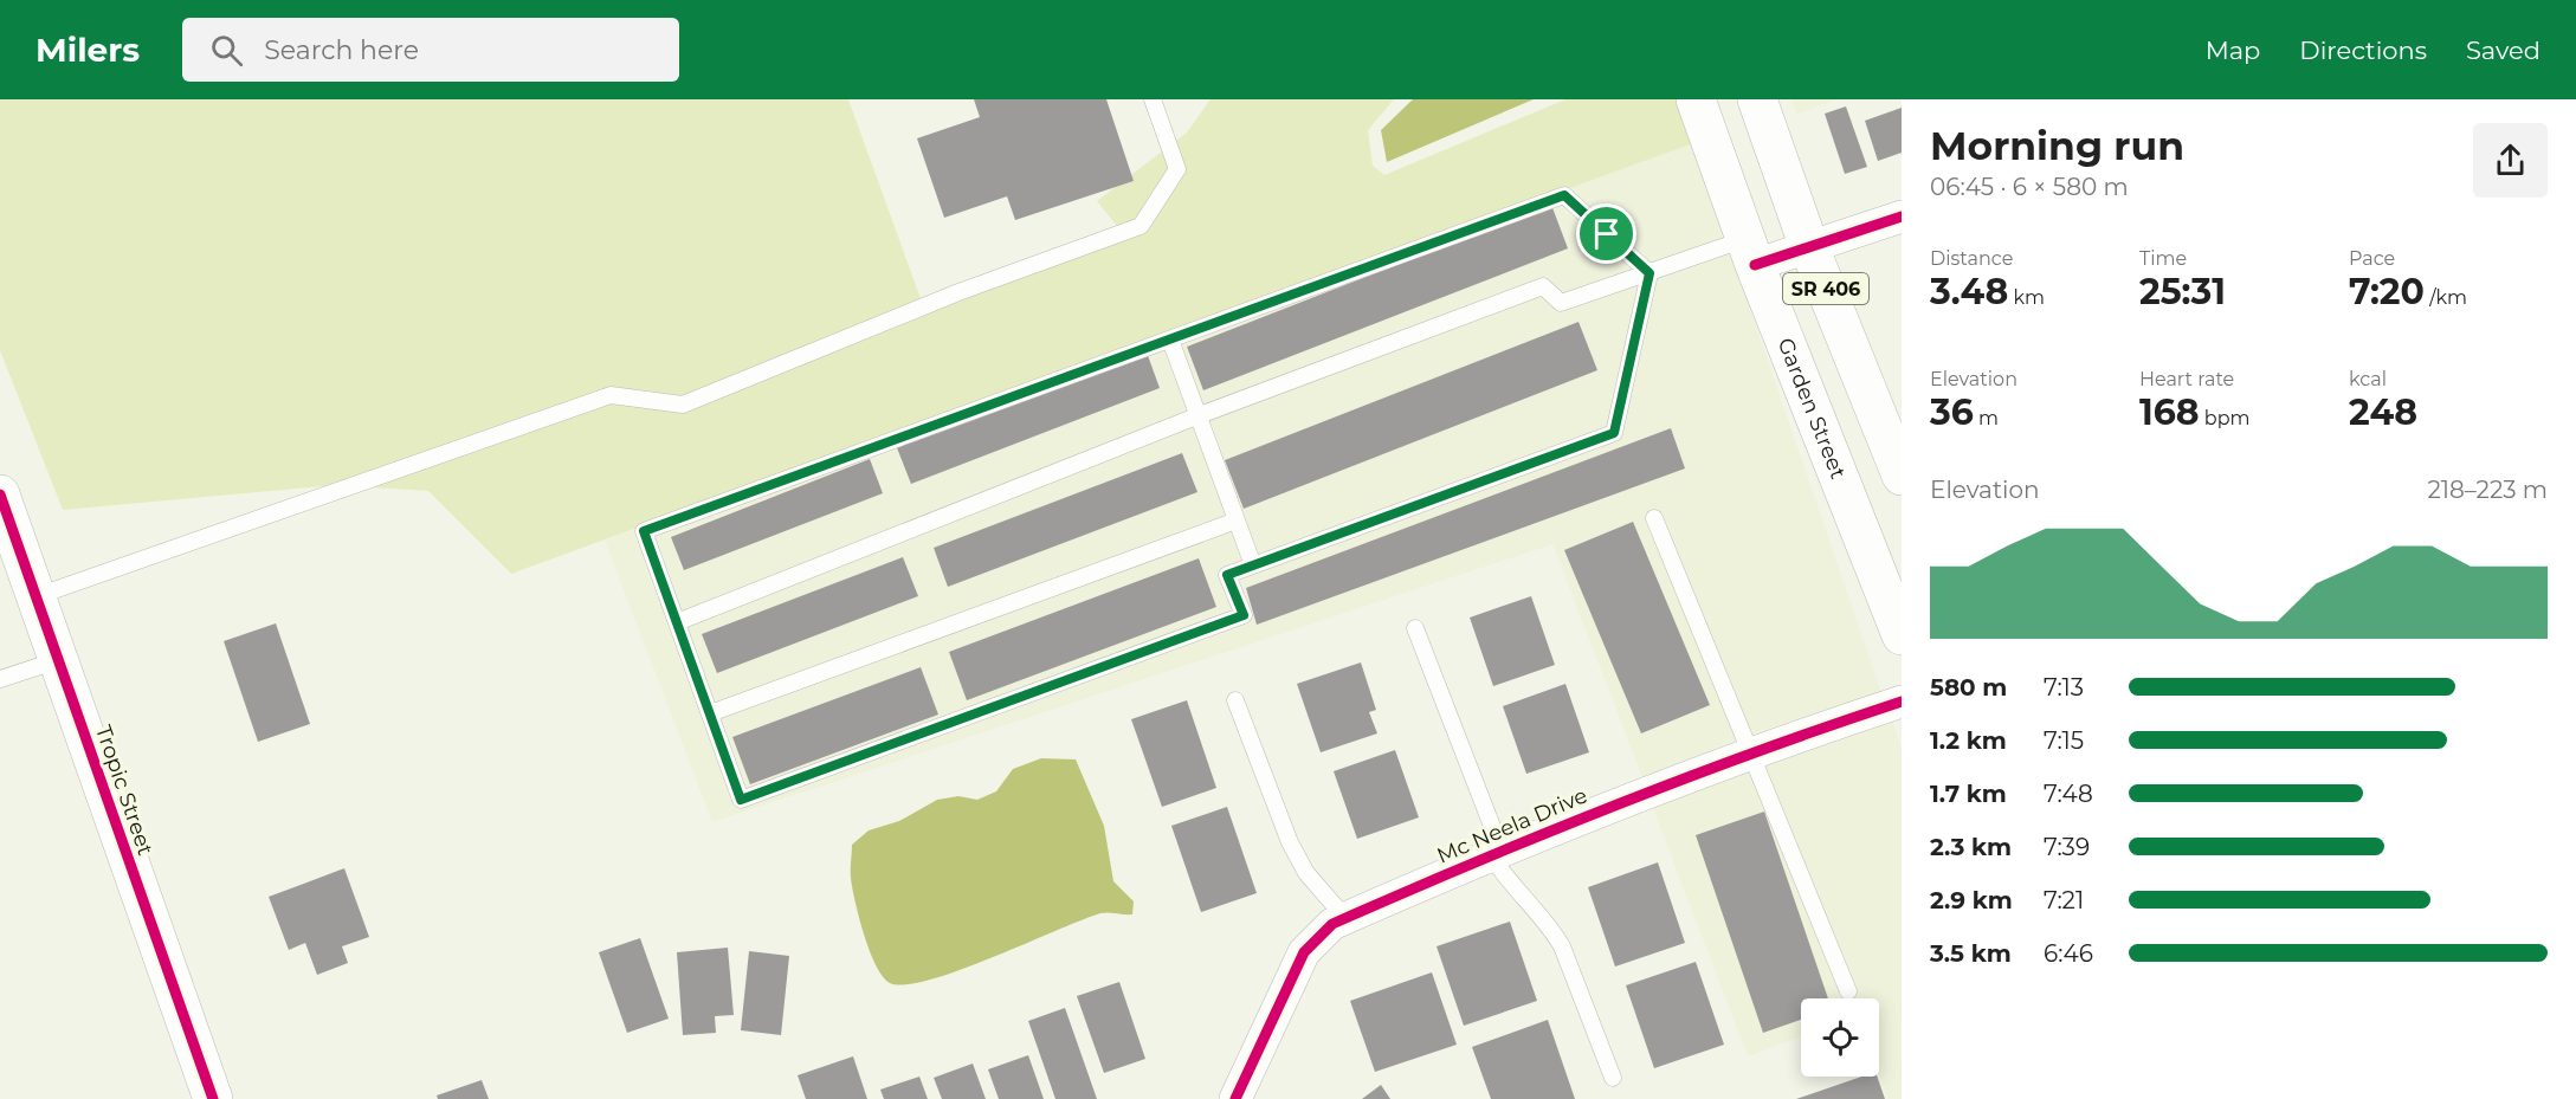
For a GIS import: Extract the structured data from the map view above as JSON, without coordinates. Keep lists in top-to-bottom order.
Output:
{
  "streets": {
    "main road": ["SR 406", "Garden Street", "Tropic Street"],
    "street": ["Mc Neela Drive"]
  },
  "page": {
    "header": "Milers",
    "search": "Search here",
    "nav": ["Map", "Directions", "Saved"],
    "heading": ["Morning run", "06:45 · 6 × 580 m"],
    "stats": [
      ["Distance", "3.48 km"],
      ["Time", "25:31"],
      ["Pace", "7:20 /km"],
      ["Elevation", "36 m"],
      ["Heart rate", "168 bpm"],
      ["kcal", "248"]
    ],
    "chart": ["Elevation", "218–223 m"],
    "list": [
      {
        "name": "580 m",
        "note": "7:13"
      },
      {
        "name": "1.2 km",
        "note": "7:15"
      },
      {
        "name": "1.7 km",
        "note": "7:48"
      },
      {
        "name": "2.3 km",
        "note": "7:39"
      },
      {
        "name": "2.9 km",
        "note": "7:21"
      },
      {
        "name": "3.5 km",
        "note": "6:46"
      }
    ]
  }
}
